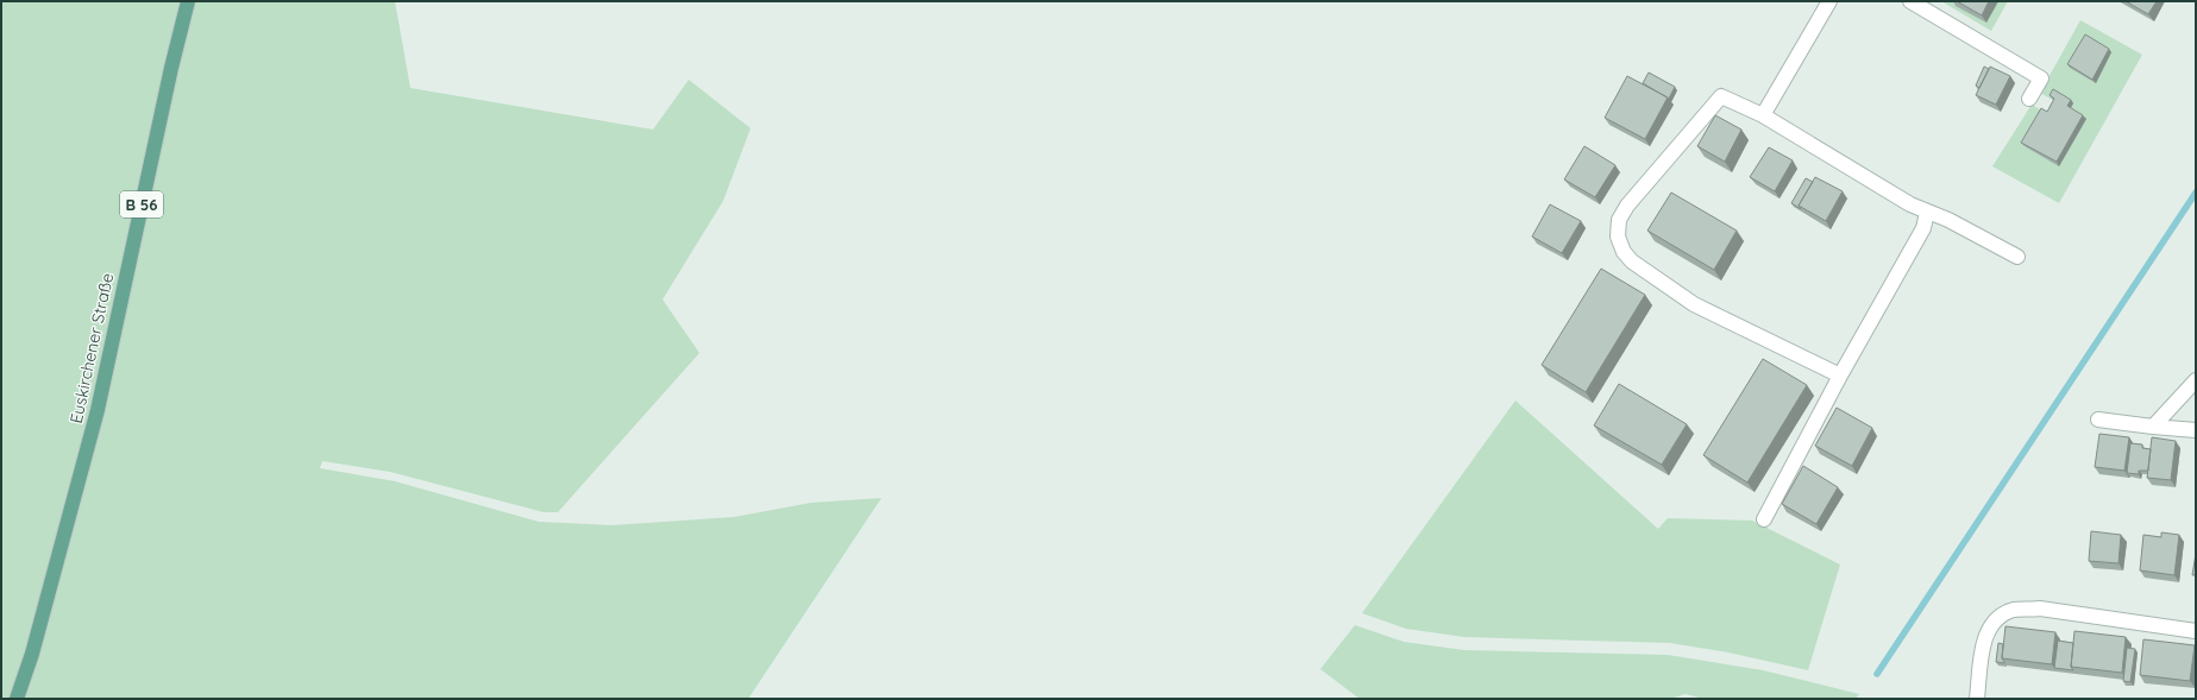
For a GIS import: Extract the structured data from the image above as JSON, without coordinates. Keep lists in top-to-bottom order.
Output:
{
  "streets": {
    "main road": ["B 56", "Euskirchener Straße"]
  }
}
